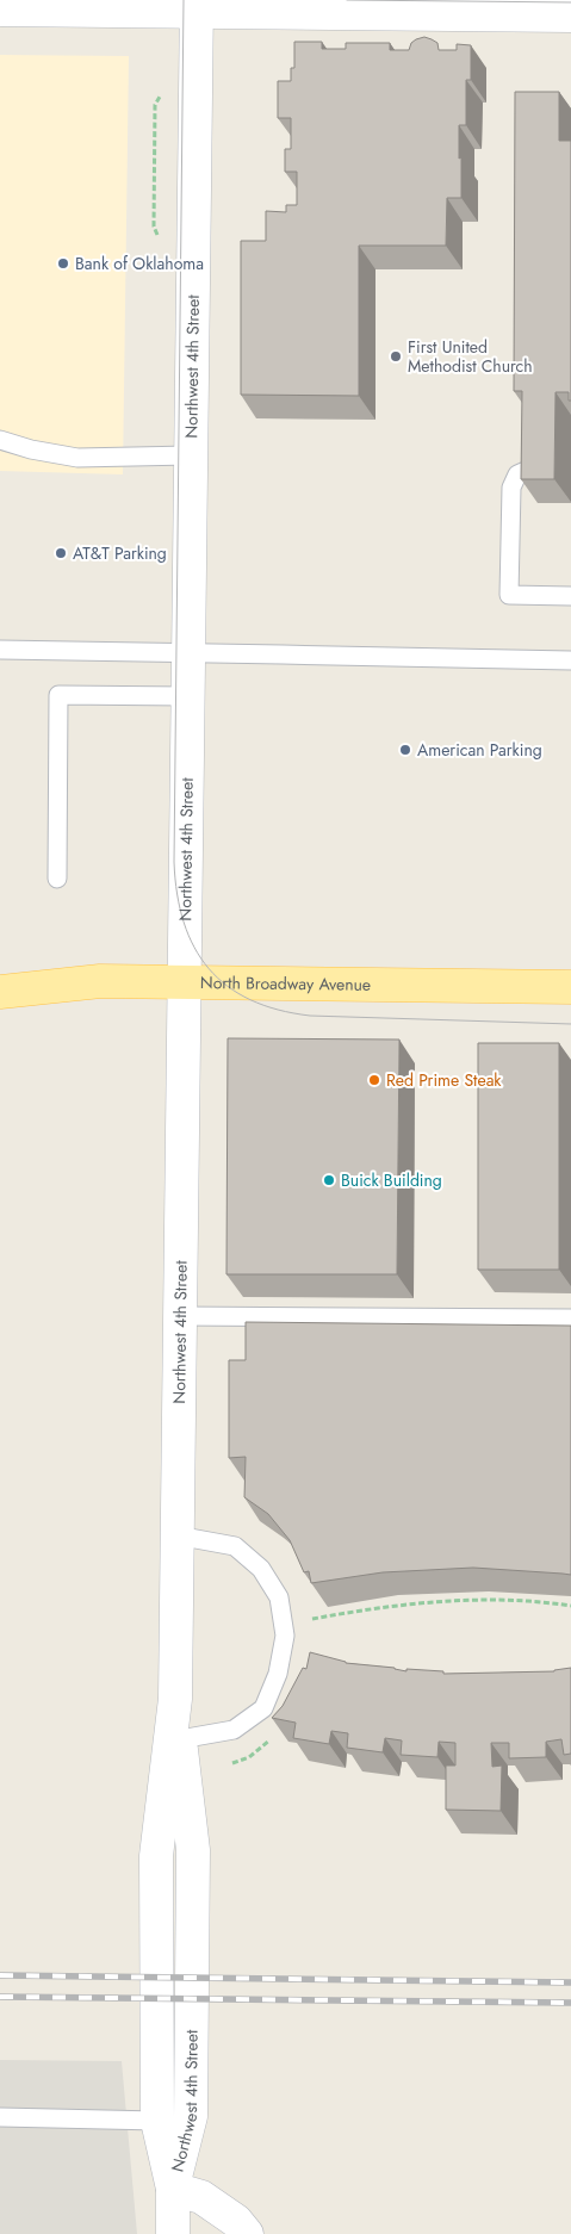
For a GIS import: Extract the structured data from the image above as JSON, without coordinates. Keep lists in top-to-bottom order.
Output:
{
  "streets": {
    "main road": ["North Broadway Avenue"],
    "street": ["Northwest 4th Street"]
  },
  "crossings": [
    ["Northwest 4th Street", "North Broadway Avenue"]
  ],
  "places": [
    "Bank of Oklahoma",
    "First United Methodist Church",
    "AT&T Parking",
    "American Parking",
    "Red Prime Steak",
    "Buick Building"
  ]
}
